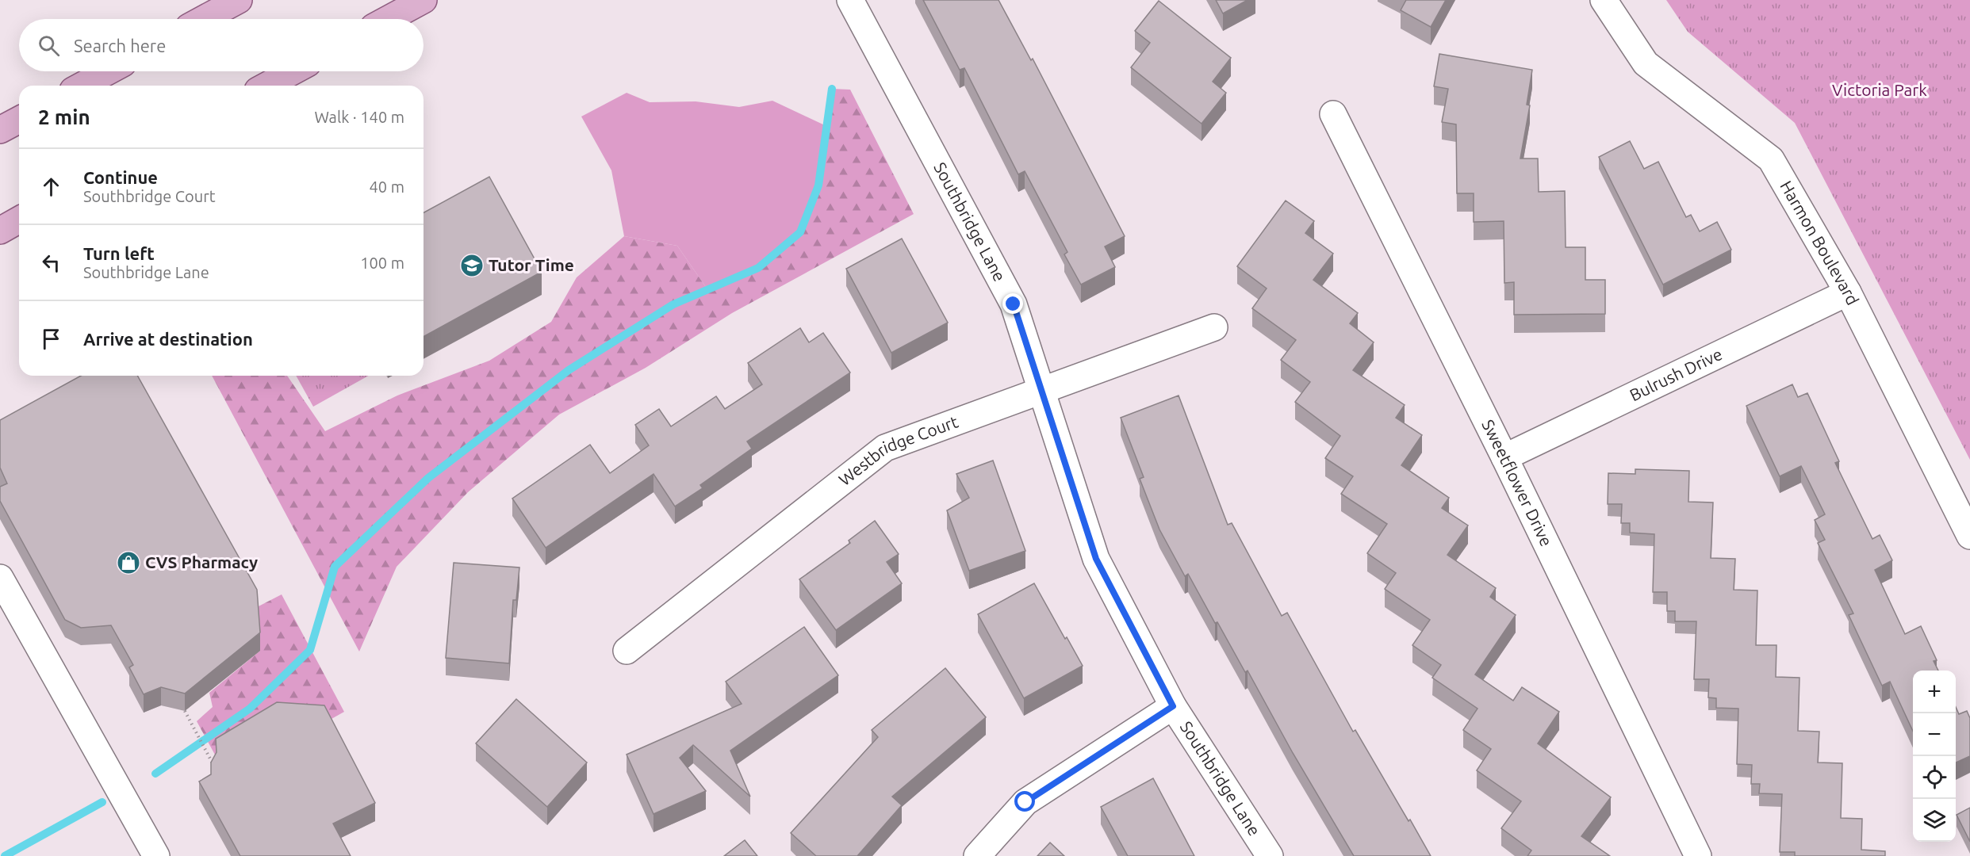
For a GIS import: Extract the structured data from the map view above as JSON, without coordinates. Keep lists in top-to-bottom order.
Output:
{
  "streets": {
    "street": [
      "Southbridge Lane",
      "Harmon Boulevard",
      "Bulrush Drive",
      "Westbridge Court",
      "Sweetflower Drive"
    ]
  },
  "crossings": [
    ["Southbridge Lane", "Westbridge Court"],
    ["Harmon Boulevard", "Bulrush Drive"],
    ["Bulrush Drive", "Sweetflower Drive"]
  ],
  "parks": ["Victoria Park"],
  "places": {
    "school or university": ["Tutor Time"],
    "shop": ["CVS Pharmacy"]
  },
  "page": {
    "search": "Search here",
    "heading": ["2 min", "Walk · 140 m"],
    "list": [
      ["Continue", "Southbridge Court", "40 m"],
      ["Turn left", "Southbridge Lane", "100 m"],
      "Arrive at destination"
    ],
    "map_buttons": ["+", "−"]
  }
}
